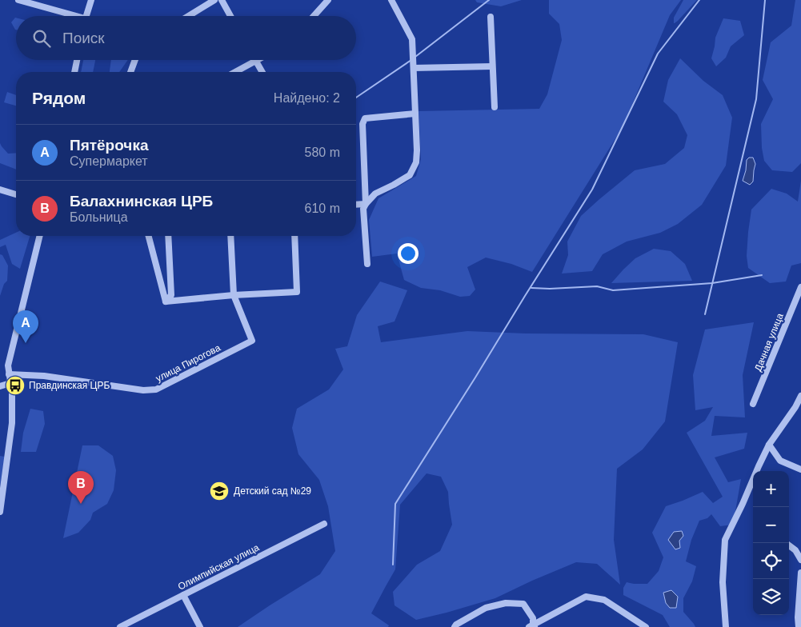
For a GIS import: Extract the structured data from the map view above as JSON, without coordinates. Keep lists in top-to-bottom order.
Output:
{
  "streets": {
    "street": ["Дачная улица", "улица Пирогова", "Олимпийская улица"]
  },
  "places": {
    "bus stop": ["Правдинская ЦРБ"],
    "school or university": ["Детский сад №29"]
  },
  "page": {
    "search": "Поиск",
    "heading": ["Рядом", "Найдено: 2"],
    "list": [
      {
        "mark": "A",
        "name": "Пятёрочка",
        "note": "Супермаркет",
        "value": "580 m"
      },
      {
        "mark": "B",
        "name": "Балахнинская ЦРБ",
        "note": "Больница",
        "value": "610 m"
      }
    ],
    "pins": ["A", "B"],
    "map_buttons": ["+", "−"]
  }
}
